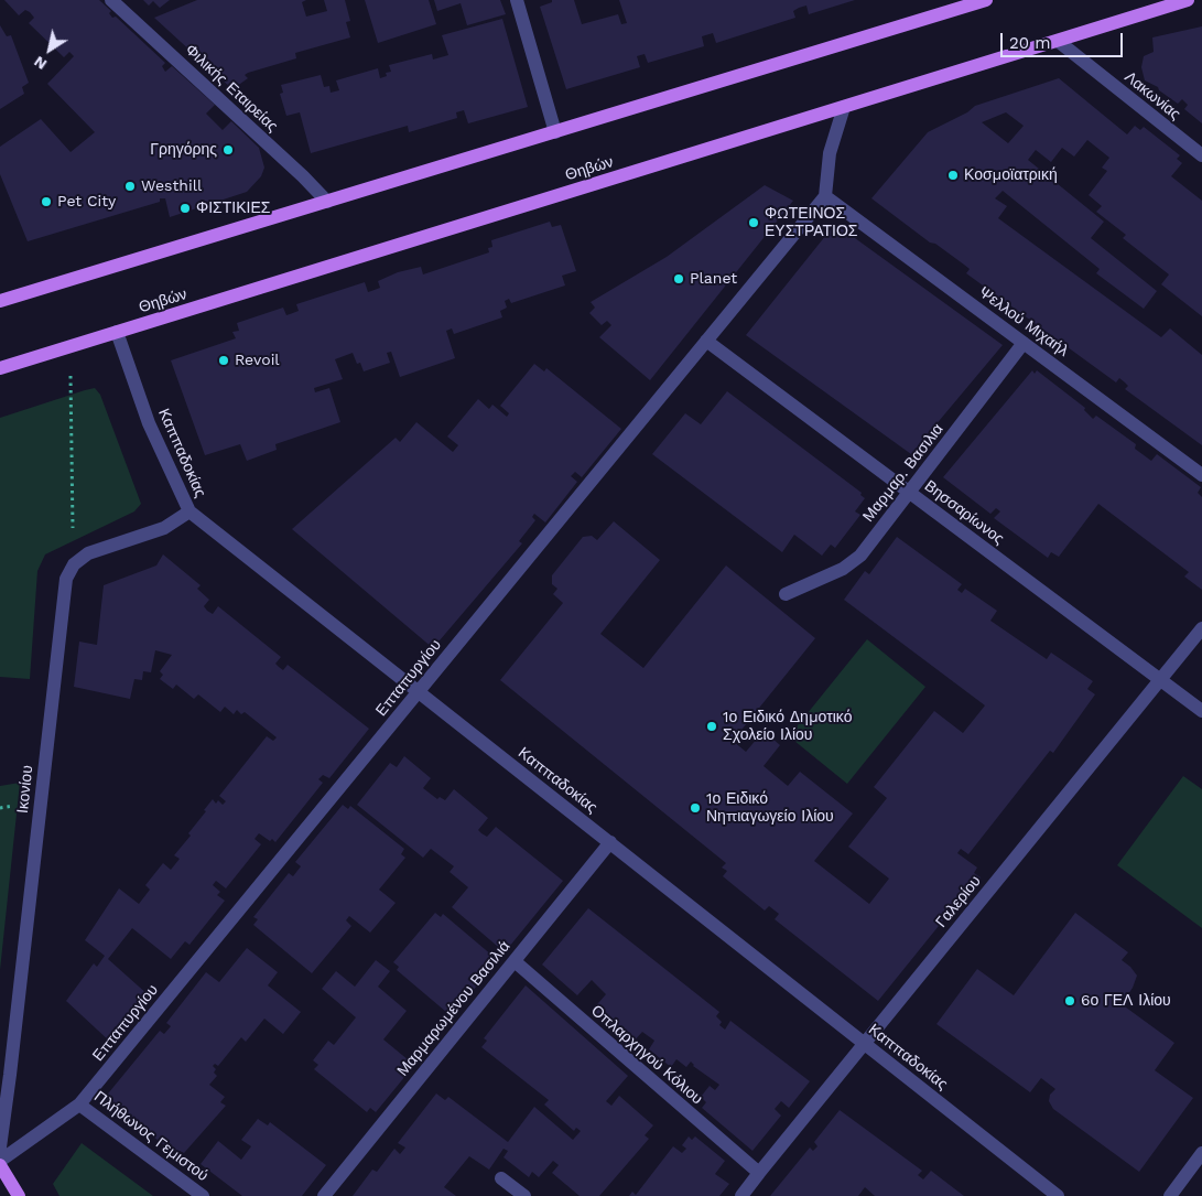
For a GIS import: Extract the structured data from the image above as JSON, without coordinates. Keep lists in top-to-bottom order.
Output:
{
  "streets": {
    "main road": ["Θηβών"],
    "street": [
      "Φιλικής Εταιρείας",
      "Λακωνίας",
      "Ψελλού Μιχαήλ",
      "Καππαδοκίας",
      "Μαρμαρ. Βασιλια",
      "Βησσαρίωνος",
      "Επταπυργίου",
      "Ικονίου",
      "Γαλερίου",
      "Μαρμαρωμένου Βασιλιά",
      "Οπλαρχηγού Κόλιου",
      "Πλήθωνος Γεμιστού"
    ]
  },
  "crossings": [
    ["Λακωνίας", "Θηβών"],
    ["Θηβών", "Καππαδοκίας"],
    ["Ψελλού Μιχαήλ", "Μαρμαρ. Βασιλια"],
    ["Ψελλού Μιχαήλ", "Επταπυργίου"],
    ["Καππαδοκίας", "Επταπυργίου"],
    ["Καππαδοκίας", "Γαλερίου"],
    ["Καππαδοκίας", "Μαρμαρωμένου Βασιλιά"],
    ["Μαρμαρ. Βασιλια", "Βησσαρίωνος"],
    ["Βησσαρίωνος", "Επταπυργίου"],
    ["Βησσαρίωνος", "Γαλερίου"],
    ["Επταπυργίου", "Πλήθωνος Γεμιστού"],
    ["Γαλερίου", "Οπλαρχηγού Κόλιου"],
    ["Μαρμαρωμένου Βασιλιά", "Οπλαρχηγού Κόλιου"]
  ],
  "places": [
    "Γρηγόρης",
    "Κοσμοϊατρική",
    "Westhill",
    "Pet City",
    "ΦΙΣΤΙΚΙΕΣ",
    "ΦΩΤΕΙΝΟΣ ΕΥΣΤΡΑΤΙΟΣ",
    "Planet",
    "Revoil",
    "1ο Ειδικό Δημοτικό Σχολείο Ιλίου",
    "1ο Ειδικό Νηπιαγωγείο Ιλίου",
    "6ο ΓΕΛ Ιλίου"
  ],
  "scale_bar": "20 m",
  "north": "bottom left"
}
